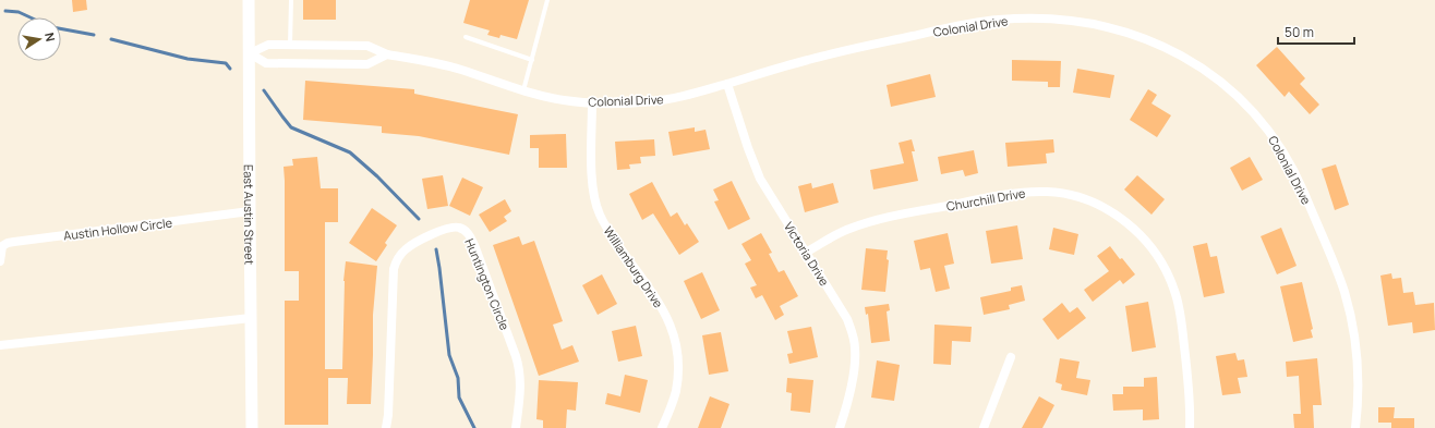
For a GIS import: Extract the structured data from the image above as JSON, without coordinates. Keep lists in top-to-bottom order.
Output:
{
  "streets": {
    "main road": ["East Austin Street"],
    "street": [
      "Colonial Drive",
      "Churchill Drive",
      "Austin Hollow Circle",
      "Victoria Drive",
      "Williamburg Drive",
      "Huntington Circle"
    ]
  },
  "crossings": [
    ["Colonial Drive", "East Austin Street"],
    ["Colonial Drive", "Victoria Drive"],
    ["Colonial Drive", "Williamburg Drive"],
    ["Churchill Drive", "Victoria Drive"],
    ["East Austin Street", "Austin Hollow Circle"]
  ],
  "scale_bar": "50 m",
  "north": "right"
}
